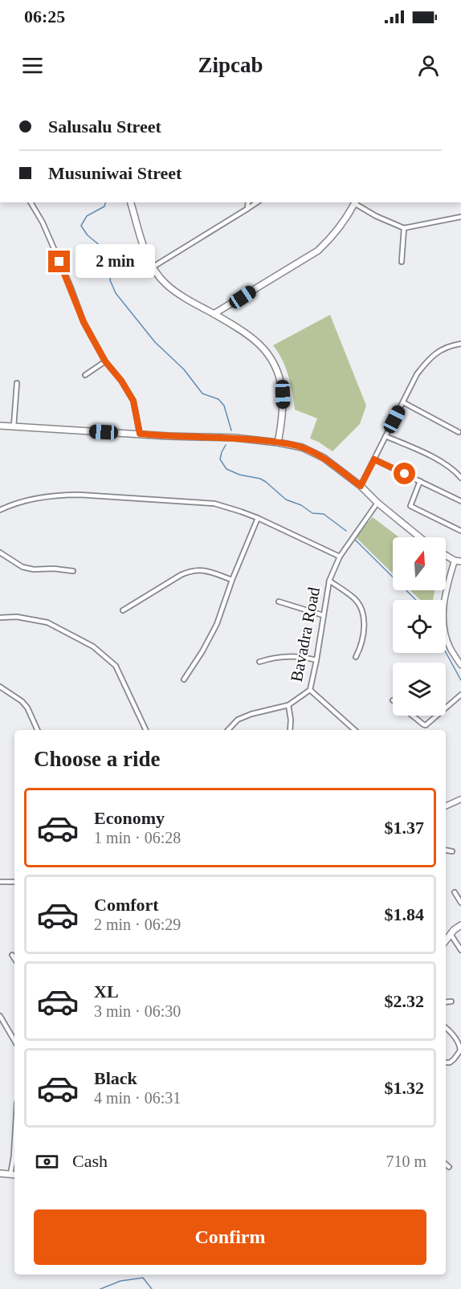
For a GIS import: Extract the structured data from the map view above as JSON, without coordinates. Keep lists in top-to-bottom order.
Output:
{
  "streets": {
    "street": ["Bavadra Road"]
  },
  "north": "top",
  "page": {
    "status": "06:25",
    "header": "Zipcab",
    "banner": ["Salusalu Street", "Musuniwai Street"],
    "bubble": "2 min",
    "heading": "Choose a ride",
    "list": [
      {
        "name": "Economy",
        "note": "1 min · 06:28",
        "value": "$1.37"
      },
      {
        "name": "Comfort",
        "note": "2 min · 06:29",
        "value": "$1.84"
      },
      {
        "name": "XL",
        "note": "3 min · 06:30",
        "value": "$2.32"
      },
      {
        "name": "Black",
        "note": "4 min · 06:31",
        "value": "$1.32"
      }
    ],
    "pay": ["Cash", "710 m"],
    "buttons": "Confirm"
  }
}
